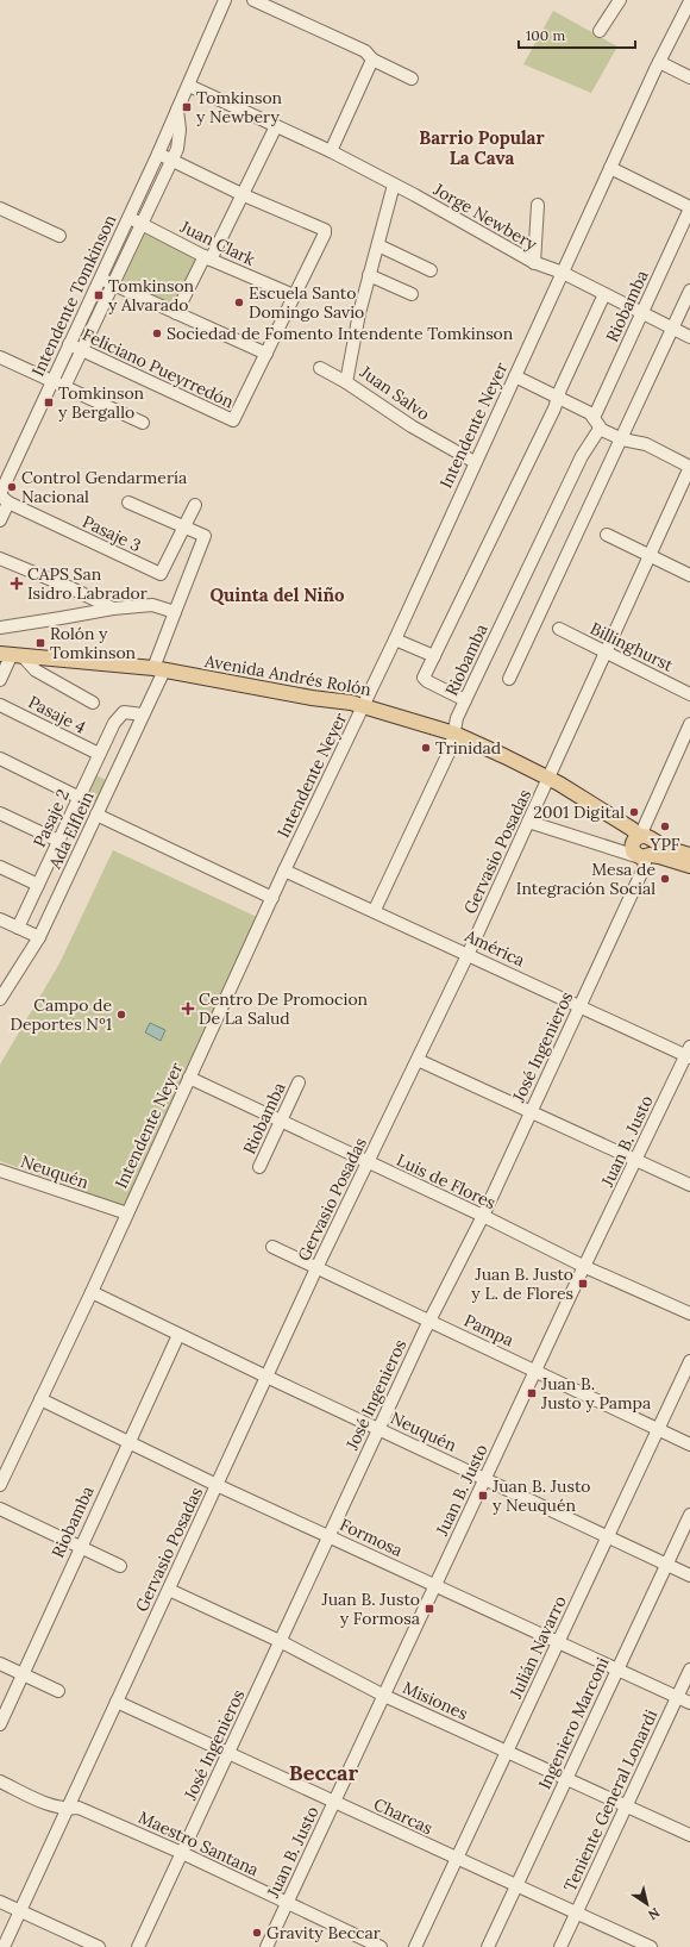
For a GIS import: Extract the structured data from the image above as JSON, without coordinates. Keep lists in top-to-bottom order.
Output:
{
  "streets": {
    "main road": ["Avenida Andrés Rolón"],
    "street": [
      "Jorge Newbery",
      "Juan Clark",
      "Intendente Tomkinson",
      "Riobamba",
      "Feliciano Pueyrredón",
      "Juan Salvo",
      "Intendente Neyer",
      "Pasaje 3",
      "Billinghurst",
      "Pasaje 4",
      "Pasaje 2",
      "Ada Elflein",
      "Gervasio Posadas",
      "América",
      "José Ingenieros",
      "Juan B. Justo",
      "Neuquén",
      "Luis de Flores",
      "Pampa",
      "Formosa",
      "Julián Navarro",
      "Misiones",
      "Ingeniero Marconi",
      "Teniente General Lonardi",
      "Charcas",
      "Maestro Santana"
    ]
  },
  "crossings": [
    ["Jorge Newbery", "Intendente Tomkinson"],
    ["Jorge Newbery", "Riobamba"],
    ["Jorge Newbery", "Juan Salvo"],
    ["Jorge Newbery", "Intendente Neyer"],
    ["Juan Clark", "Intendente Tomkinson"],
    ["Intendente Tomkinson", "Feliciano Pueyrredón"],
    ["Intendente Tomkinson", "Pasaje 3"],
    ["Riobamba", "Avenida Andrés Rolón"],
    ["Riobamba", "América"],
    ["Riobamba", "Neuquén"],
    ["Riobamba", "Luis de Flores"],
    ["Riobamba", "Formosa"],
    ["Juan Salvo", "Intendente Neyer"],
    ["Intendente Neyer", "Avenida Andrés Rolón"],
    ["Intendente Neyer", "América"],
    ["Intendente Neyer", "Neuquén"],
    ["Intendente Neyer", "Luis de Flores"],
    ["Intendente Neyer", "Formosa"],
    ["Pasaje 3", "Ada Elflein"],
    ["Billinghurst", "Gervasio Posadas"],
    ["Avenida Andrés Rolón", "Ada Elflein"],
    ["Avenida Andrés Rolón", "Gervasio Posadas"],
    ["Avenida Andrés Rolón", "José Ingenieros"],
    ["Pasaje 4", "Pasaje 2"],
    ["Pasaje 2", "Ada Elflein"],
    ["Gervasio Posadas", "América"],
    ["Gervasio Posadas", "Neuquén"],
    ["Gervasio Posadas", "Luis de Flores"],
    ["Gervasio Posadas", "Pampa"],
    ["Gervasio Posadas", "Formosa"],
    ["Gervasio Posadas", "Misiones"],
    ["Gervasio Posadas", "Charcas"],
    ["Gervasio Posadas", "Maestro Santana"],
    ["América", "José Ingenieros"],
    ["América", "Juan B. Justo"],
    ["José Ingenieros", "Neuquén"],
    ["José Ingenieros", "Luis de Flores"],
    ["José Ingenieros", "Pampa"],
    ["José Ingenieros", "Formosa"],
    ["José Ingenieros", "Misiones"],
    ["José Ingenieros", "Charcas"],
    ["José Ingenieros", "Maestro Santana"],
    ["Juan B. Justo", "Neuquén"],
    ["Juan B. Justo", "Luis de Flores"],
    ["Juan B. Justo", "Pampa"],
    ["Juan B. Justo", "Formosa"],
    ["Juan B. Justo", "Misiones"],
    ["Juan B. Justo", "Charcas"],
    ["Juan B. Justo", "Maestro Santana"],
    ["Neuquén", "Julián Navarro"],
    ["Neuquén", "Ingeniero Marconi"],
    ["Pampa", "Julián Navarro"],
    ["Formosa", "Julián Navarro"],
    ["Formosa", "Ingeniero Marconi"],
    ["Formosa", "Teniente General Lonardi"],
    ["Julián Navarro", "Misiones"],
    ["Julián Navarro", "Charcas"],
    ["Misiones", "Ingeniero Marconi"],
    ["Misiones", "Teniente General Lonardi"],
    ["Ingeniero Marconi", "Charcas"],
    ["Teniente General Lonardi", "Charcas"]
  ],
  "districts": ["Barrio Popular La Cava", "Quinta del Niño", "Beccar"],
  "places": {
    "transit": [
      "Tomkinson y Newbery",
      "Tomkinson y Alvarado",
      "Tomkinson y Bergallo",
      "Rolón y Tomkinson",
      "Juan B. Justo y L. de Flores",
      "Juan B. Justo y Pampa",
      "Juan B. Justo y Neuquén",
      "Juan B. Justo y Formosa"
    ],
    "other": [
      "Escuela Santo Domingo Savio",
      "Sociedad de Fomento Intendente Tomkinson",
      "Control Gendarmería Nacional",
      "Trinidad",
      "2001 Digital",
      "YPF",
      "Mesa de Integración Social",
      "Campo de Deportes Nº1",
      "Gravity Beccar"
    ],
    "health": ["CAPS San Isidro Labrador", "Centro De Promocion De La Salud"]
  },
  "scale_bar": "100 m",
  "north": "bottom right"
}
